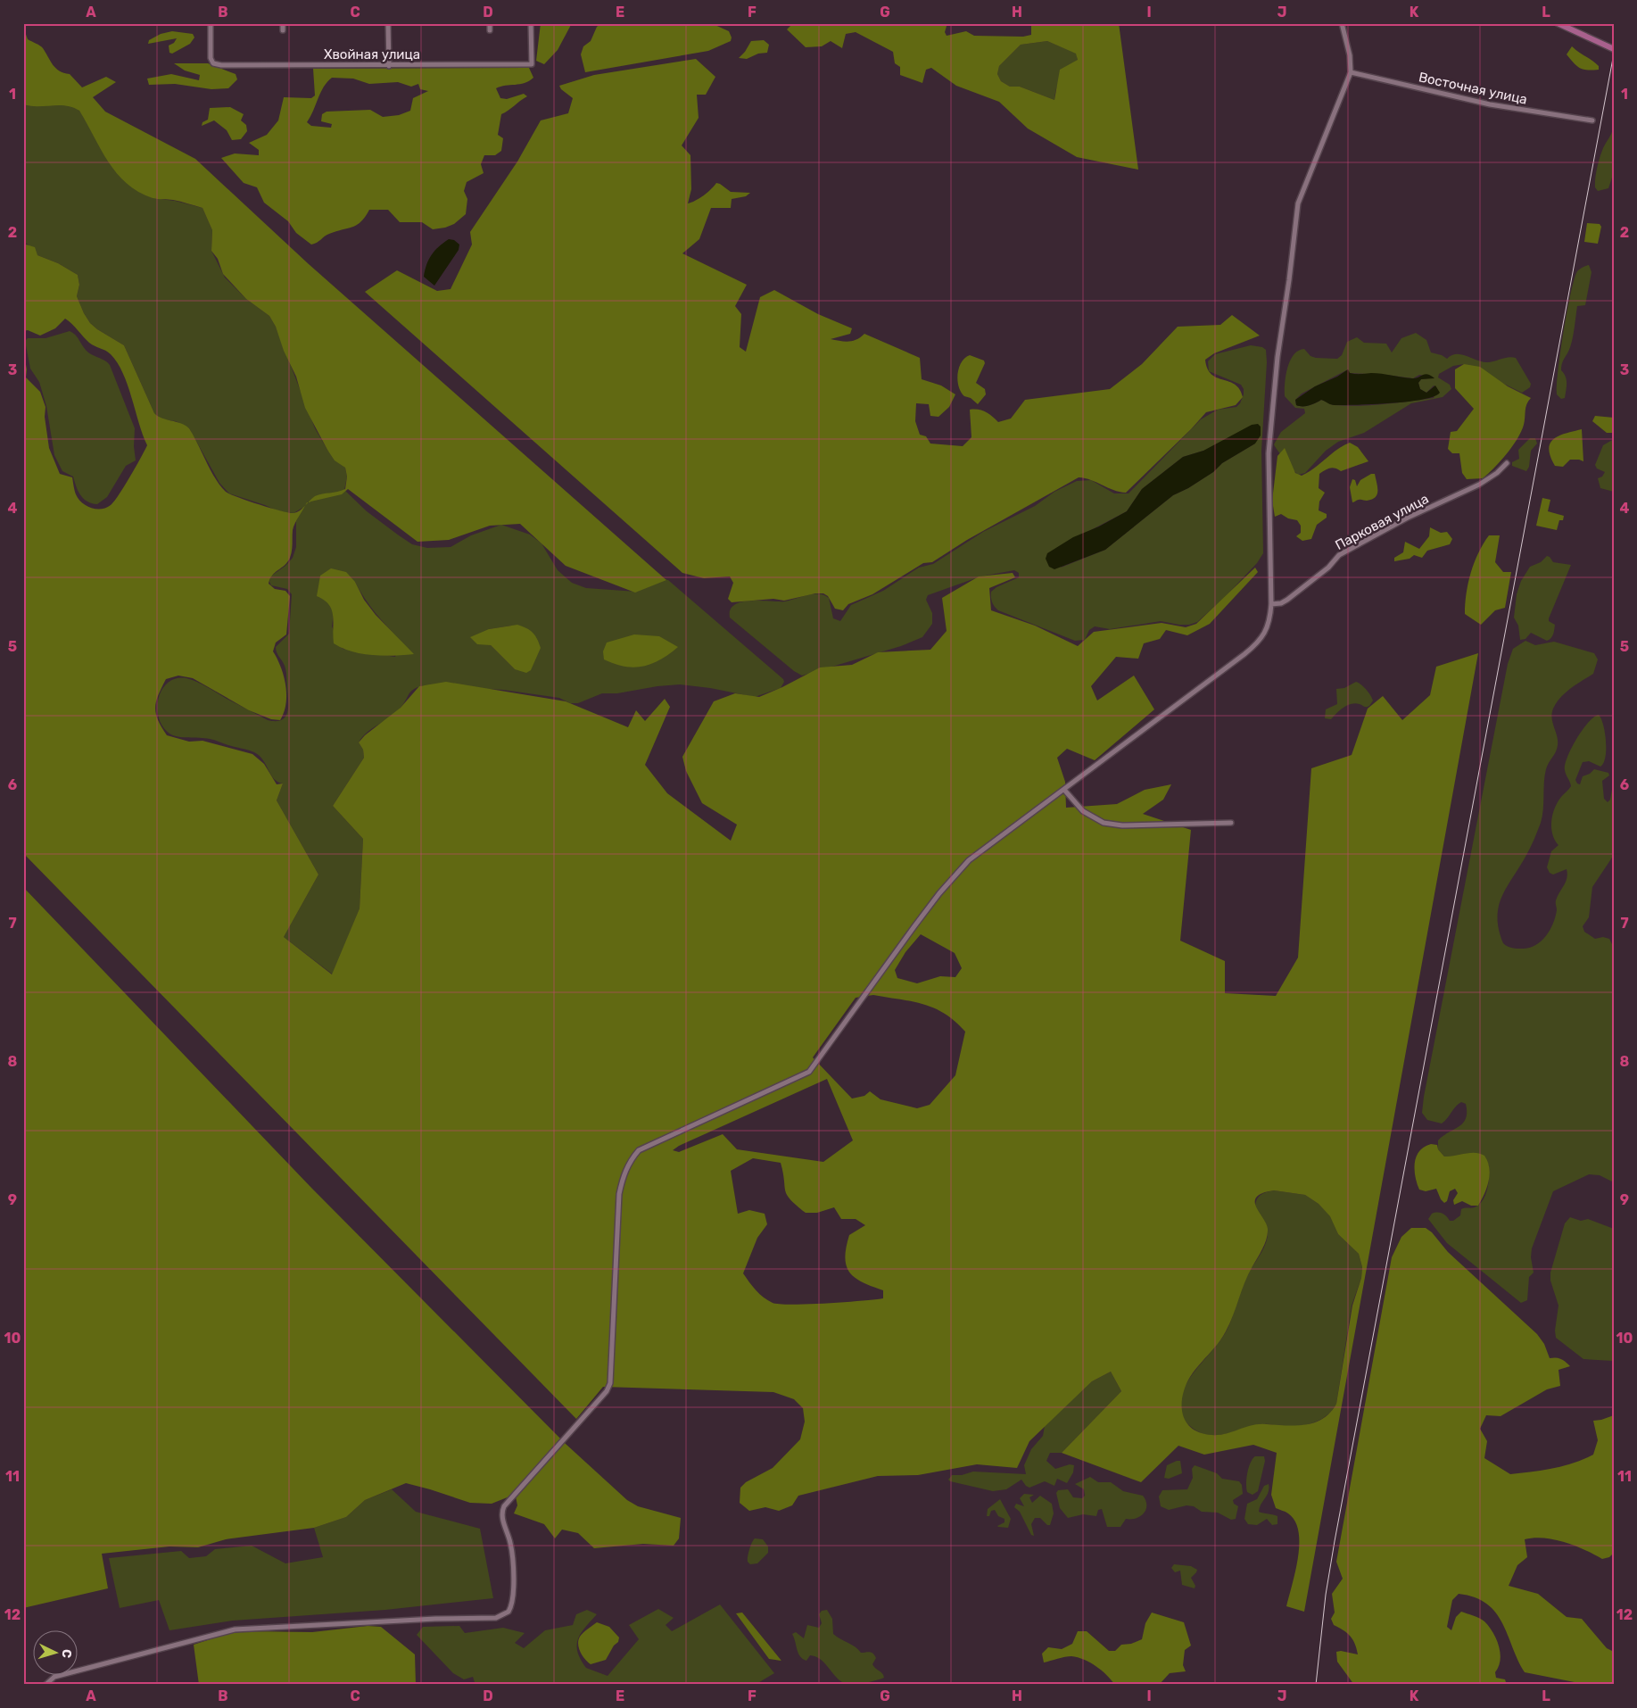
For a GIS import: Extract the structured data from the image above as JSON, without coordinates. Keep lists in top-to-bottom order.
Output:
{
  "streets": {
    "street": ["Хвойная улица", "Восточная улица", "Парковая улица"]
  },
  "north": "right",
  "grid": {
    "columns": [
      "A",
      "B",
      "C",
      "D",
      "E",
      "F",
      "G",
      "H",
      "I",
      "J",
      "K",
      "L"
    ],
    "rows": [
      "1",
      "2",
      "3",
      "4",
      "5",
      "6",
      "7",
      "8",
      "9",
      "10",
      "11",
      "12"
    ]
  }
}
